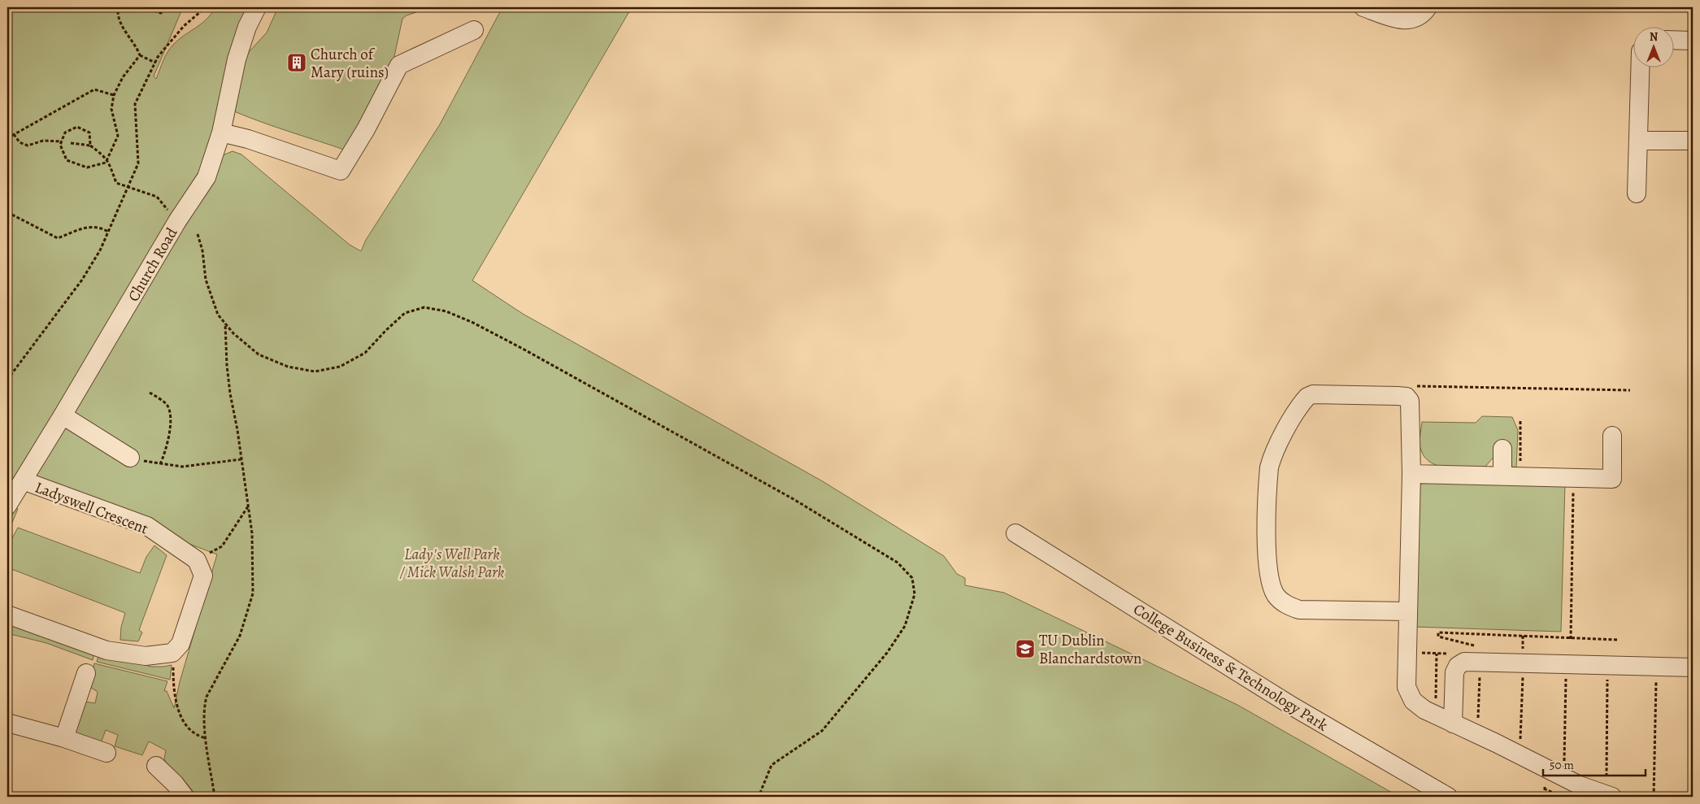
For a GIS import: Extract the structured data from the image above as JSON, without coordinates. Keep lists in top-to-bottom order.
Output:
{
  "streets": {
    "street": ["Church Road", "Ladyswell Crescent", "College Business & Technology Park"]
  },
  "crossings": [
    ["Church Road", "Ladyswell Crescent"]
  ],
  "parks": ["Lady's Well Park / Mick Walsh Park"],
  "places": {
    "building": ["Church of Mary (ruins)"],
    "school or university": ["TU Dublin Blanchardstown"]
  },
  "scale_bar": "50 m",
  "north": "top"
}
